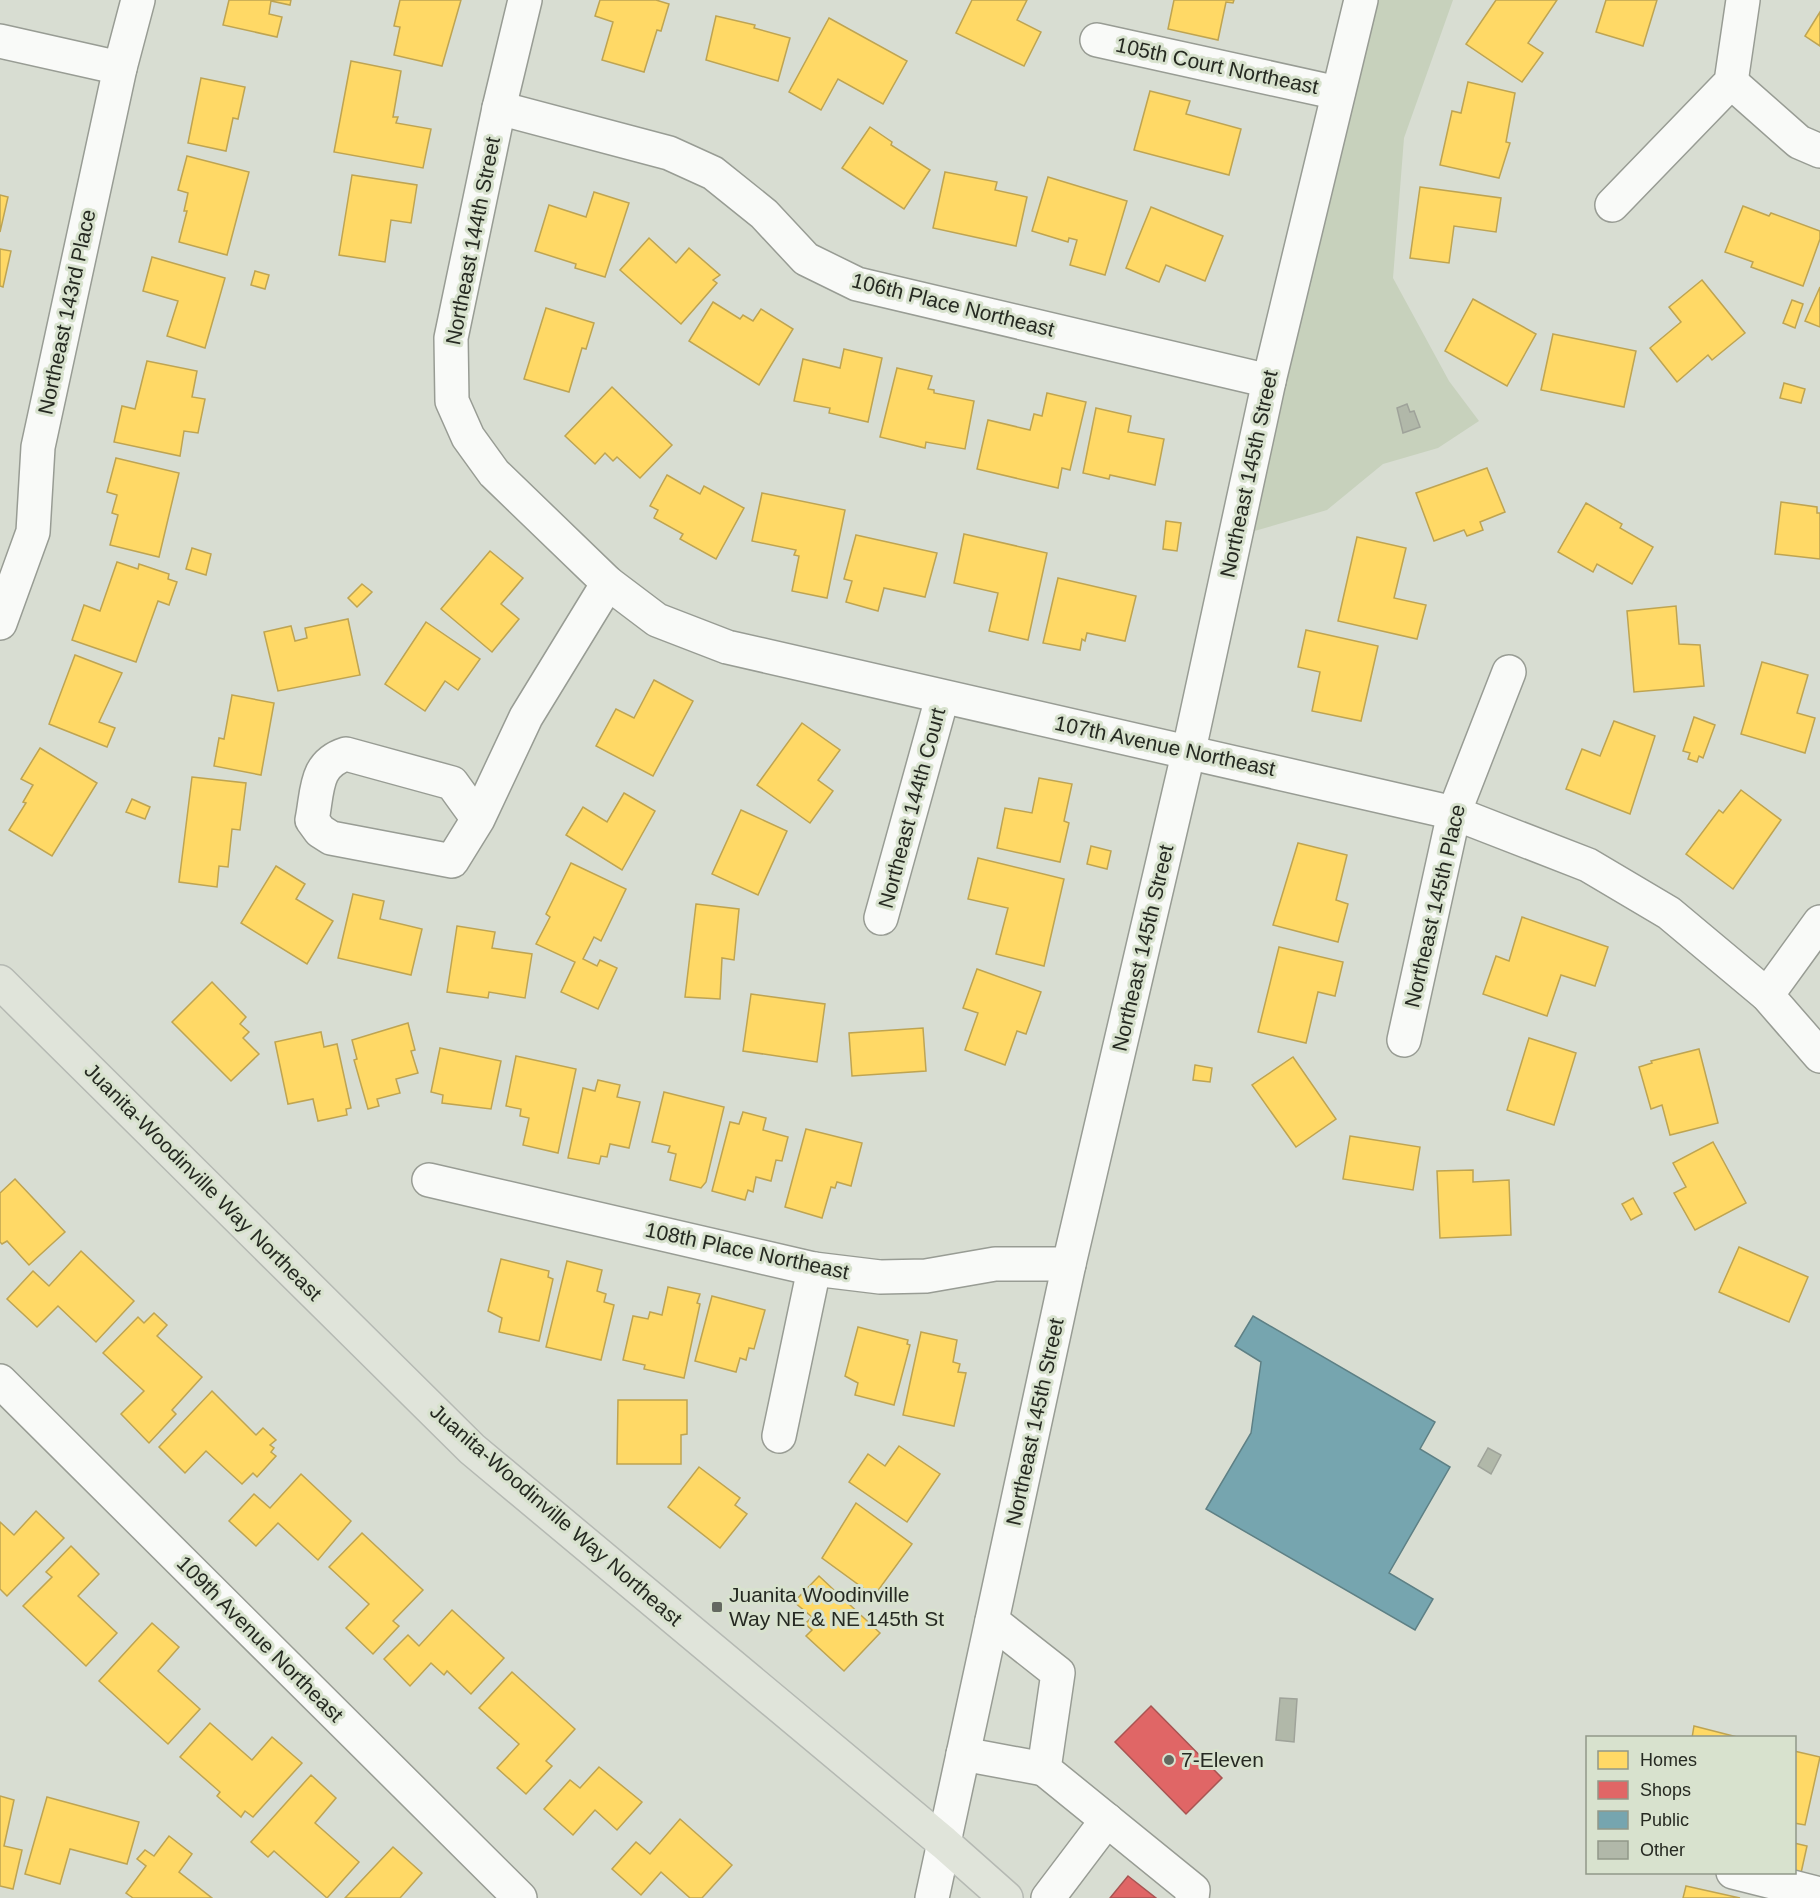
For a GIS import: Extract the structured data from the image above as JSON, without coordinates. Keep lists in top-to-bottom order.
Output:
{
  "streets": {
    "main road": ["Juanita-Woodinville Way Northeast"],
    "street": [
      "105th Court Northeast",
      "Northeast 144th Street",
      "106th Place Northeast",
      "Northeast 143rd Place",
      "Northeast 145th Street",
      "107th Avenue Northeast",
      "Northeast 144th Court",
      "Northeast 145th Place",
      "108th Place Northeast",
      "109th Avenue Northeast"
    ]
  },
  "crossings": [
    ["105th Court Northeast", "Northeast 145th Street"],
    ["Northeast 144th Street", "106th Place Northeast"],
    ["Northeast 144th Street", "107th Avenue Northeast"],
    ["106th Place Northeast", "Northeast 145th Street"],
    ["Northeast 145th Street", "107th Avenue Northeast"],
    ["Northeast 145th Street", "Juanita-Woodinville Way Northeast"],
    ["Northeast 145th Street", "108th Place Northeast"],
    ["107th Avenue Northeast", "Northeast 144th Court"],
    ["107th Avenue Northeast", "Northeast 145th Place"]
  ],
  "places": {
    "transit": ["Juanita Woodinville Way NE & NE 145th St"],
    "other": ["7-Eleven"]
  },
  "legend": [
    "Homes",
    "Shops",
    "Public",
    "Other"
  ]
}
